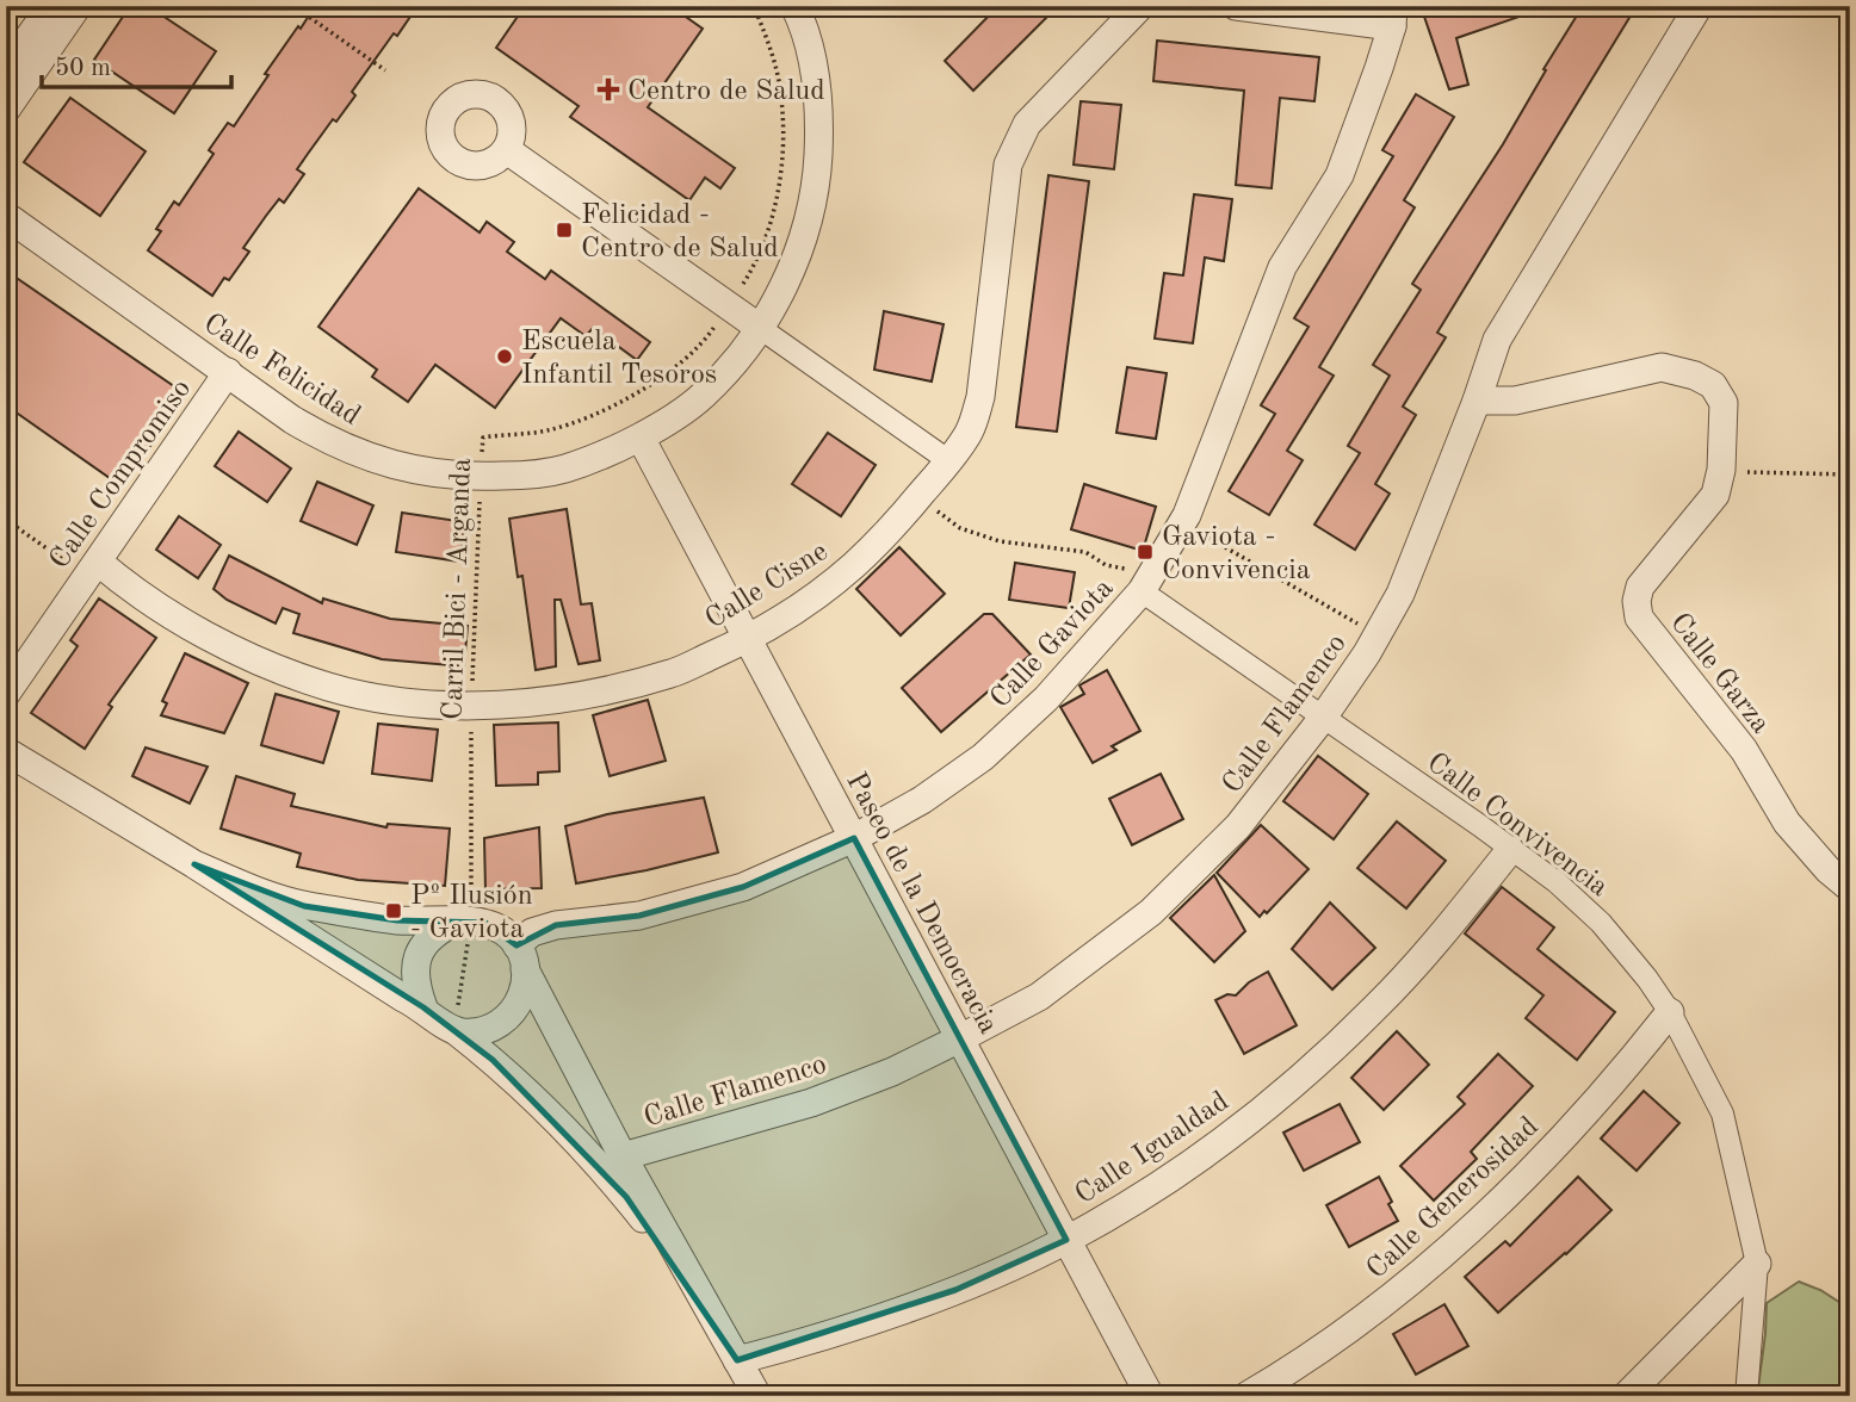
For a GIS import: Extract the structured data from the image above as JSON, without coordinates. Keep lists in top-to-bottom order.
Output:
{
  "streets": {
    "street": [
      "Calle Felicidad",
      "Calle Compromiso",
      "Calle Cisne",
      "Calle Gaviota",
      "Calle Garza",
      "Calle Flamenco",
      "Calle Convivencia",
      "Paseo de la Democracia",
      "Calle Igualdad",
      "Calle Generosidad"
    ],
    "path": ["Carril Bici - Arganda"]
  },
  "crossings": [
    ["Calle Felicidad", "Calle Compromiso"],
    ["Calle Felicidad", "Carril Bici - Arganda"],
    ["Calle Felicidad", "Paseo de la Democracia"],
    ["Calle Compromiso", "Calle Cisne"],
    ["Calle Cisne", "Carril Bici - Arganda"],
    ["Calle Cisne", "Paseo de la Democracia"],
    ["Calle Gaviota", "Calle Convivencia"],
    ["Calle Gaviota", "Paseo de la Democracia"],
    ["Calle Garza", "Calle Flamenco"],
    ["Calle Flamenco", "Calle Convivencia"],
    ["Calle Flamenco", "Paseo de la Democracia"],
    ["Calle Convivencia", "Calle Igualdad"],
    ["Calle Convivencia", "Calle Generosidad"],
    ["Paseo de la Democracia", "Calle Igualdad"]
  ],
  "places": {
    "health": ["Centro de Salud"],
    "transit": ["Felicidad - Centro de Salud", "Gaviota - Convivencia", "Pº Ilusión - Gaviota"],
    "other": ["Escuela Infantil Tesoros"]
  },
  "scale_bar": "50 m"
}
